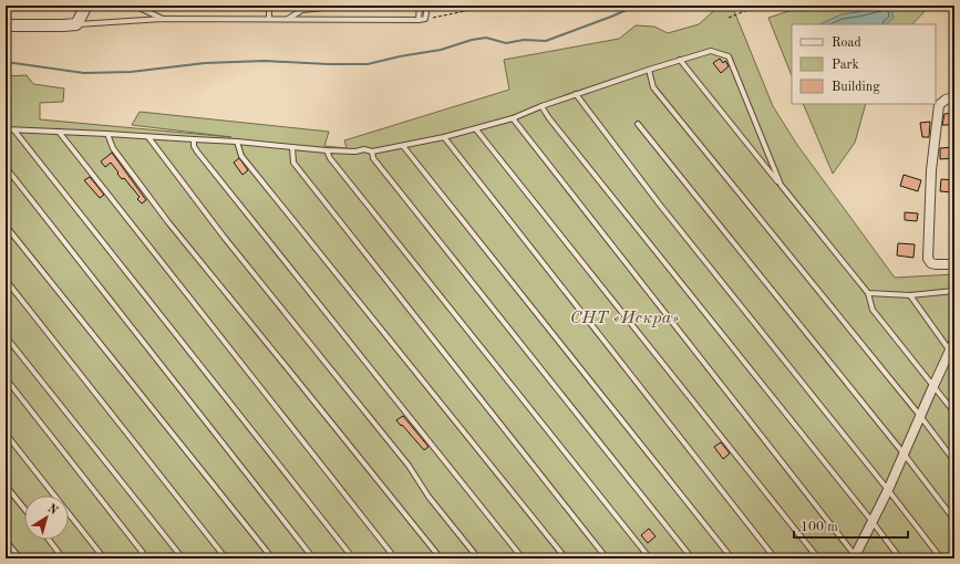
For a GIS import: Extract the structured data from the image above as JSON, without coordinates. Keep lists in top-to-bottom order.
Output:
{
  "parks": ["СНТ «Искра»"],
  "legend": ["Road", "Park", "Building"],
  "scale_bar": "100 m",
  "north": "top right"
}
